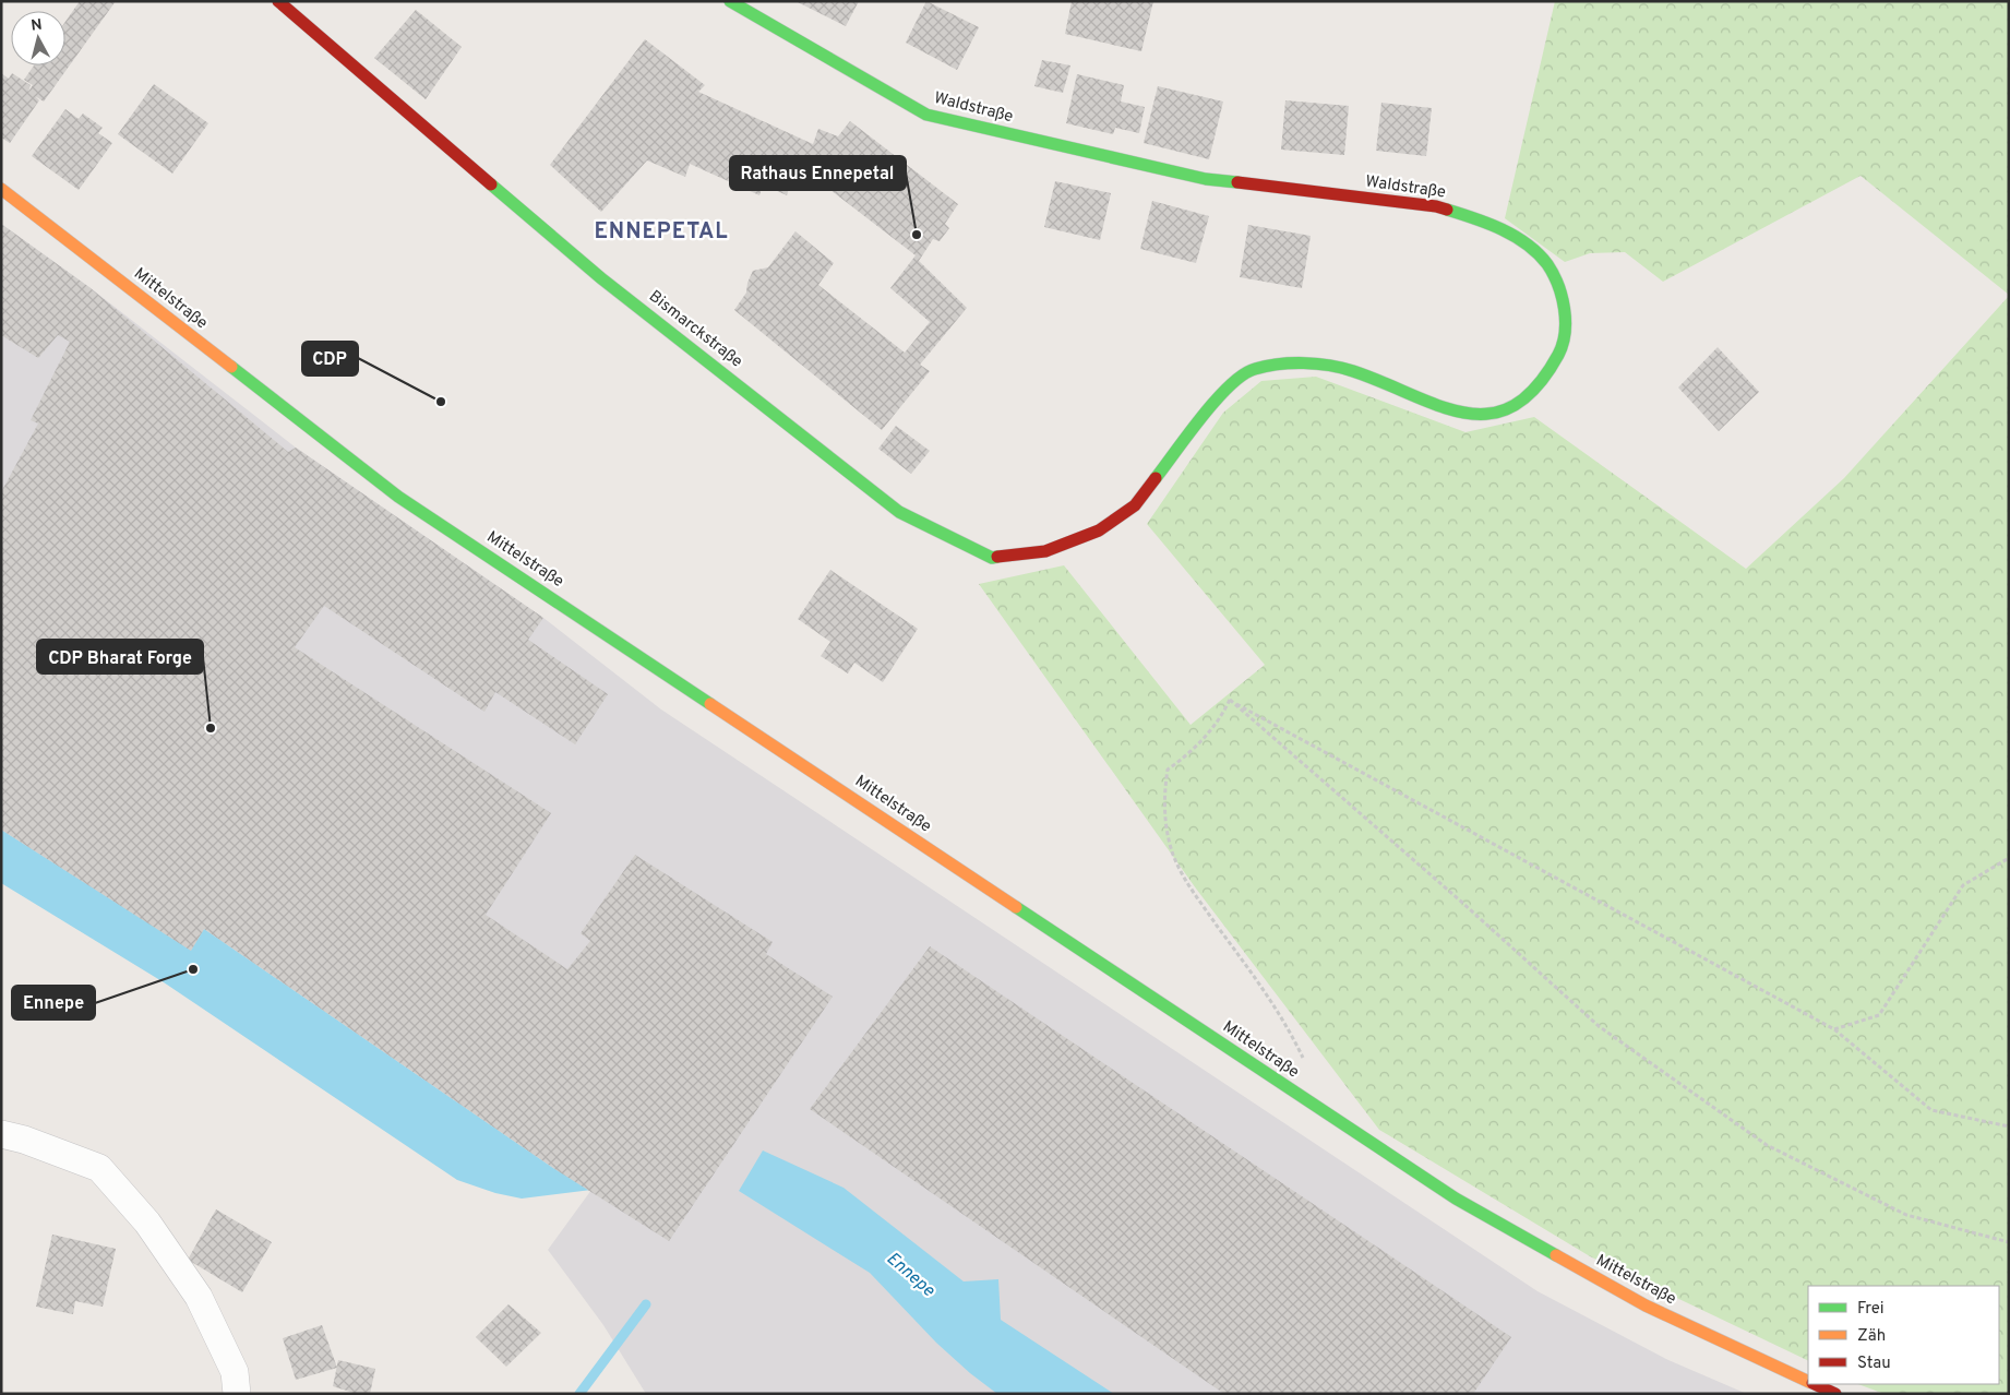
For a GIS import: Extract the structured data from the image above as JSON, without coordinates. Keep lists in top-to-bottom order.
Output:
{
  "streets": {
    "street": ["Waldstraße", "Mittelstraße", "Bismarckstraße"]
  },
  "crossings": [
    ["Waldstraße", "Bismarckstraße"]
  ],
  "districts": ["ENNEPETAL"],
  "water": ["Ennepe"],
  "places": [
    "Rathaus Ennepetal",
    "CDP",
    "CDP Bharat Forge",
    "Ennepe"
  ],
  "legend": ["Frei", "Zäh", "Stau"],
  "north": "top"
}
